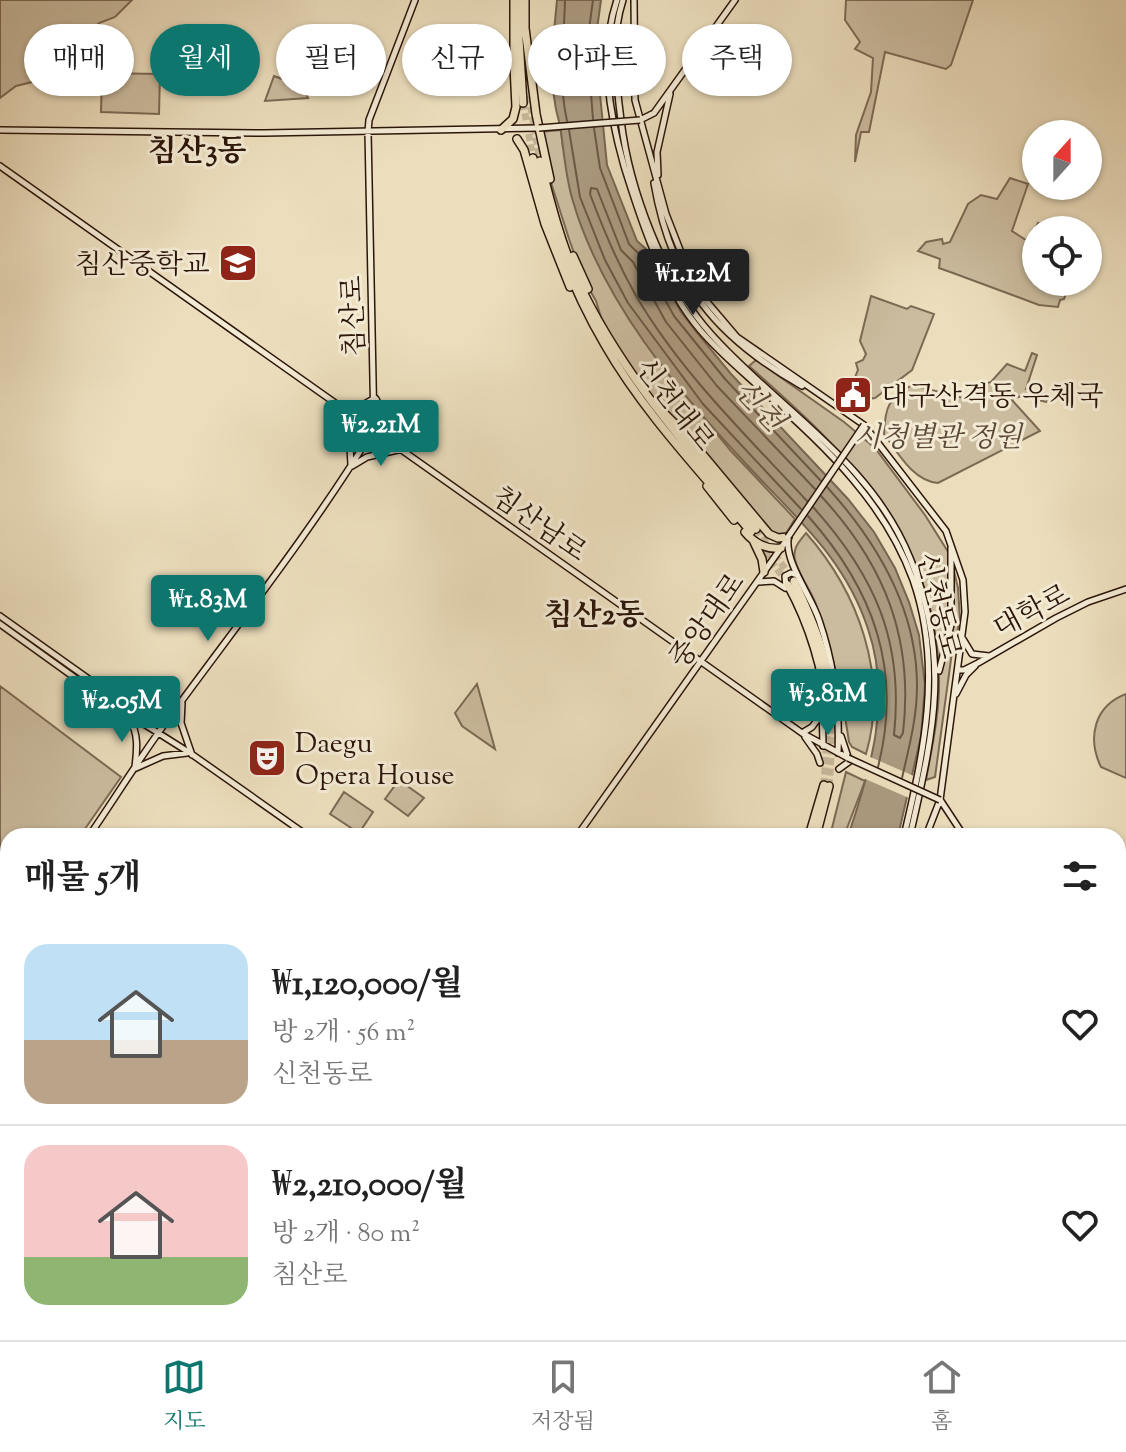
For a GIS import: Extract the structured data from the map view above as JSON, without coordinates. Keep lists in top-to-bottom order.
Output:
{
  "streets": {
    "highway": ["신천대로"],
    "main road": [
      "침산로",
      "침산남로",
      "신천동로",
      "대학로",
      "중앙대로"
    ]
  },
  "crossings": [
    ["침산로", "침산남로"],
    ["침산남로", "중앙대로"]
  ],
  "districts": ["침산3동", "침산2동"],
  "water": ["신천"],
  "parks": ["시청별관 정원"],
  "places": {
    "school or university": ["침산중학교"],
    "public building": ["대구산격동 우체국"],
    "theatre": ["Daegu Opera House"]
  },
  "north": "top",
  "page": {
    "chip": [
      "매매",
      "월세",
      "필터",
      "신규",
      "아파트",
      "주택"
    ],
    "price": [
      "₩1.12M",
      "₩2.21M",
      "₩1.83M",
      "₩3.81M",
      "₩2.05M"
    ],
    "heading": "매물 5개",
    "list": [
      {
        "name": "₩1,120,000/월",
        "note": "방 2개 · 56 m² · 신천동로"
      },
      {
        "name": "₩2,210,000/월",
        "note": "방 2개 · 80 m² · 침산로"
      }
    ],
    "tabs": ["지도", "저장됨", "홈"]
  }
}
